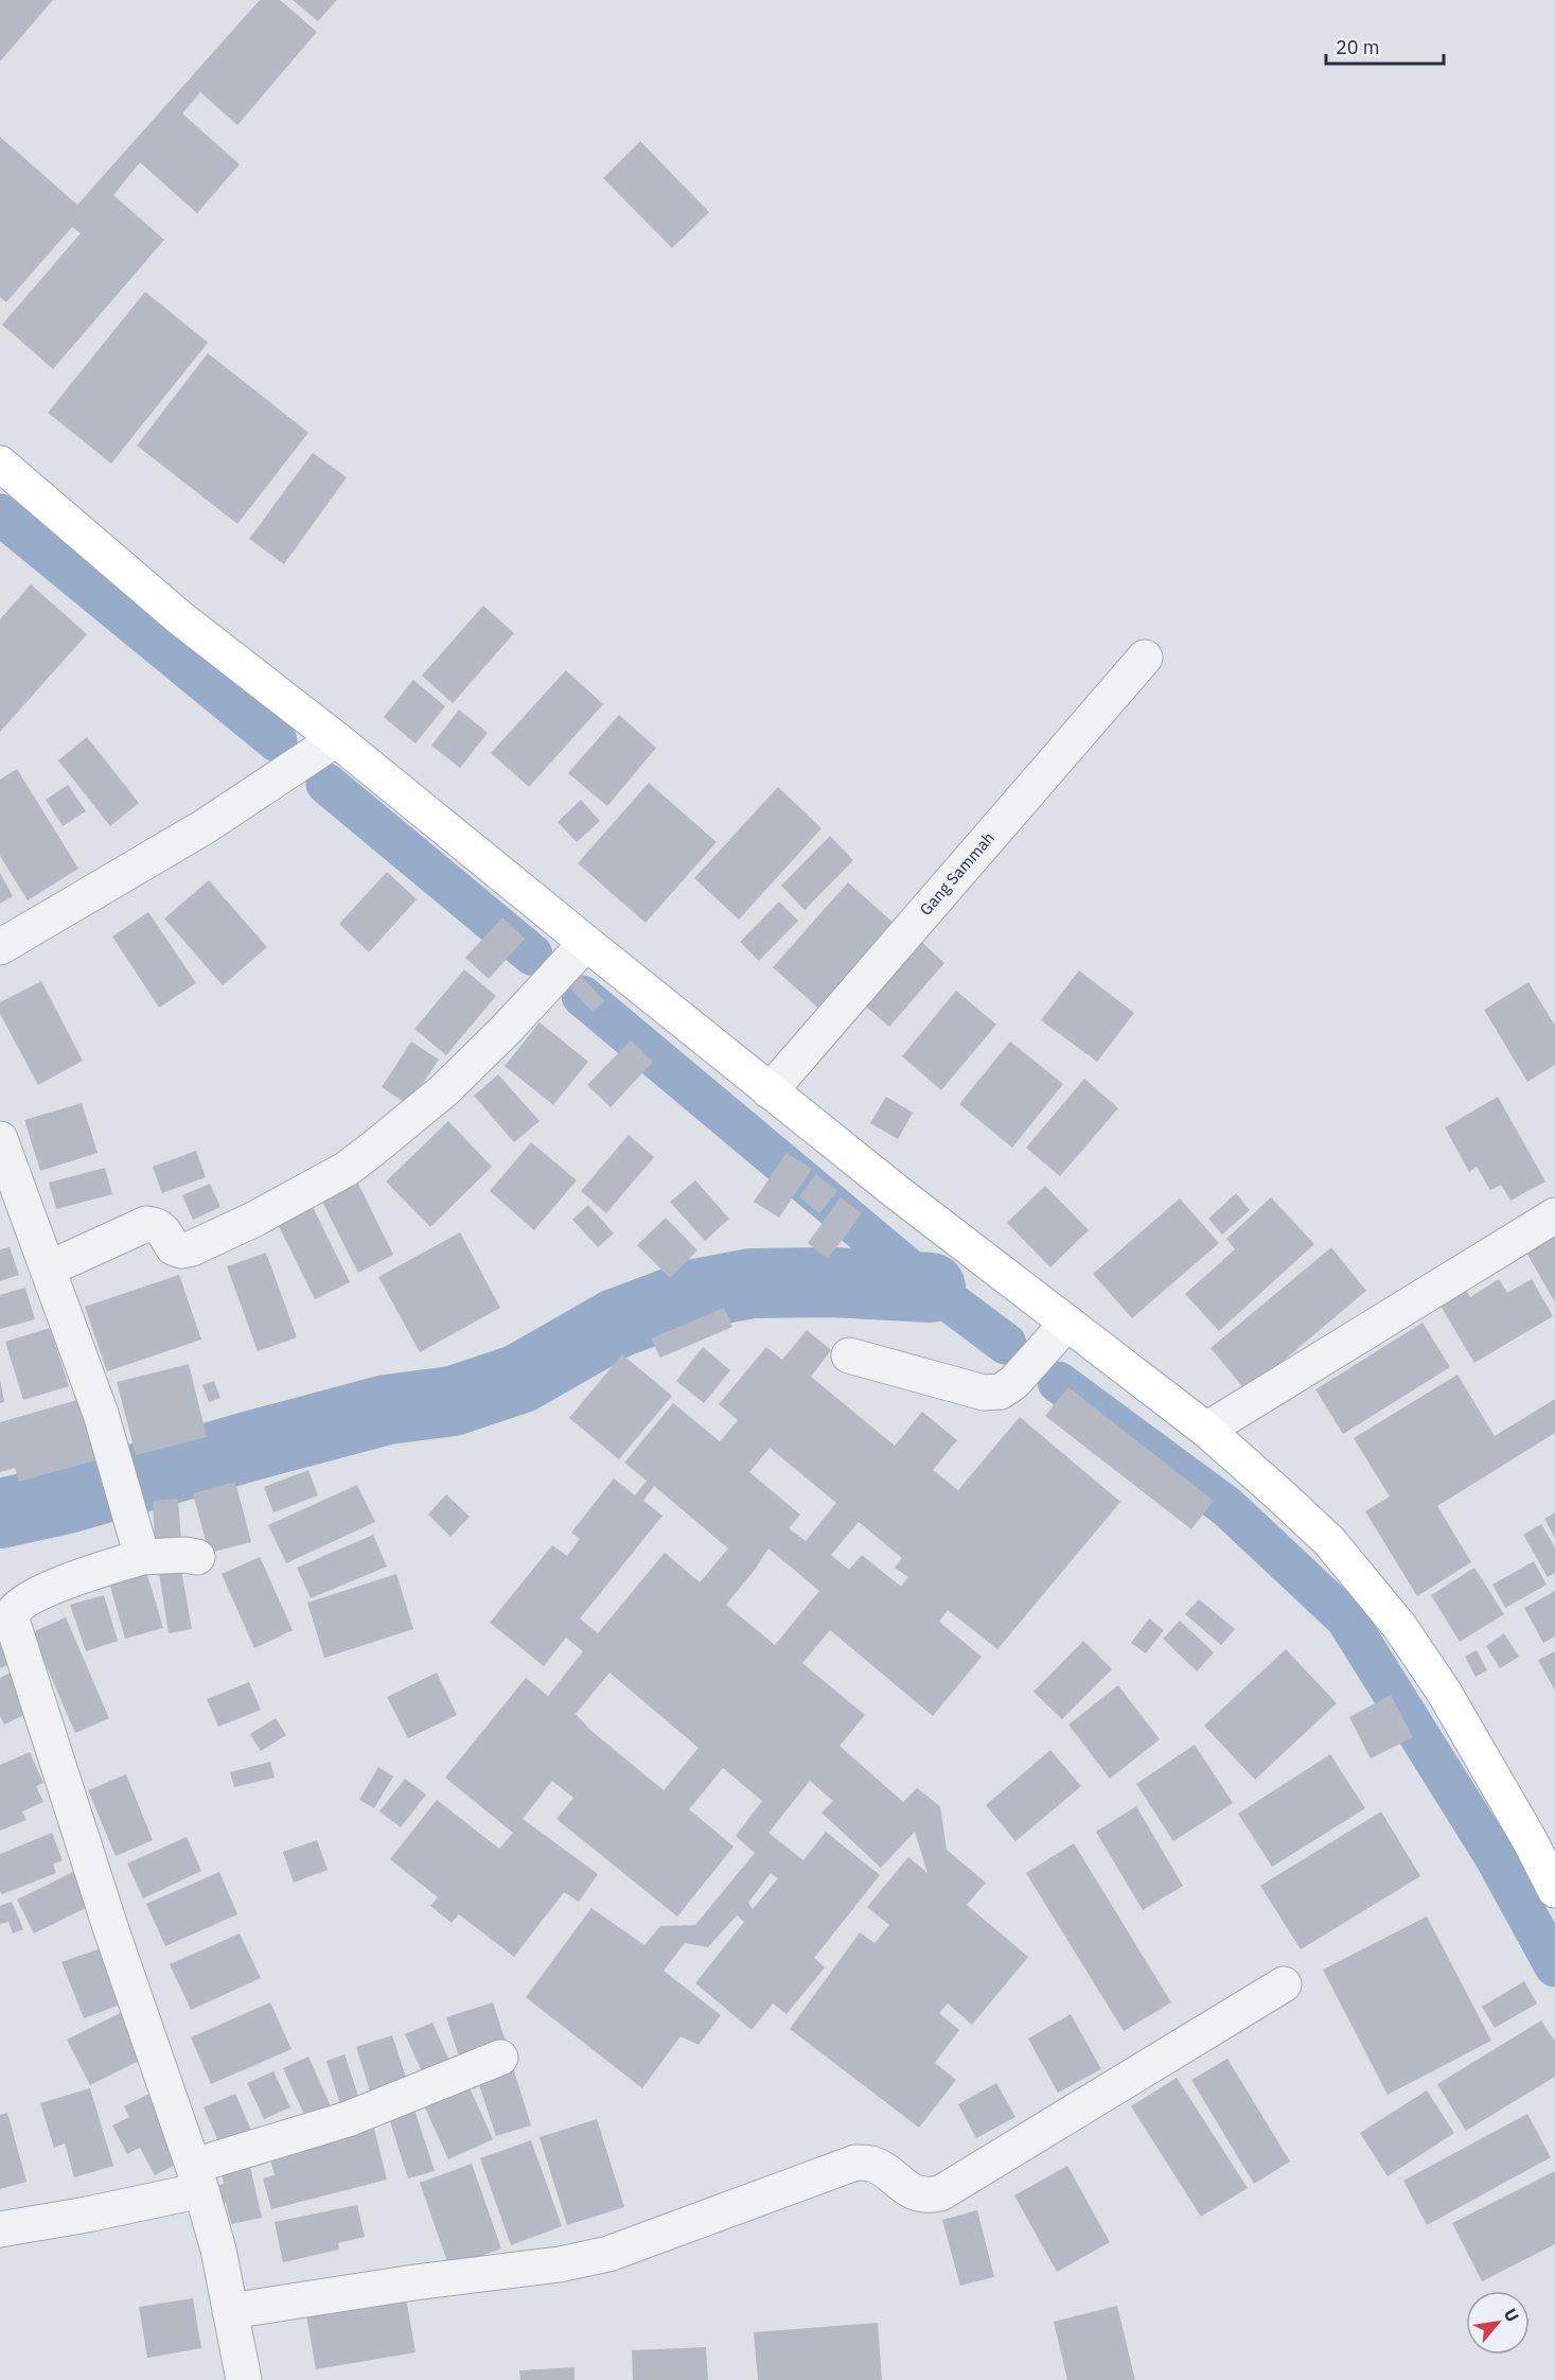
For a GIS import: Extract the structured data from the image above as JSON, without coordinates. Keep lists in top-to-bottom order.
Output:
{
  "streets": {
    "street": ["Gang Sammah"]
  },
  "scale_bar": "20 m",
  "north": "top right"
}
